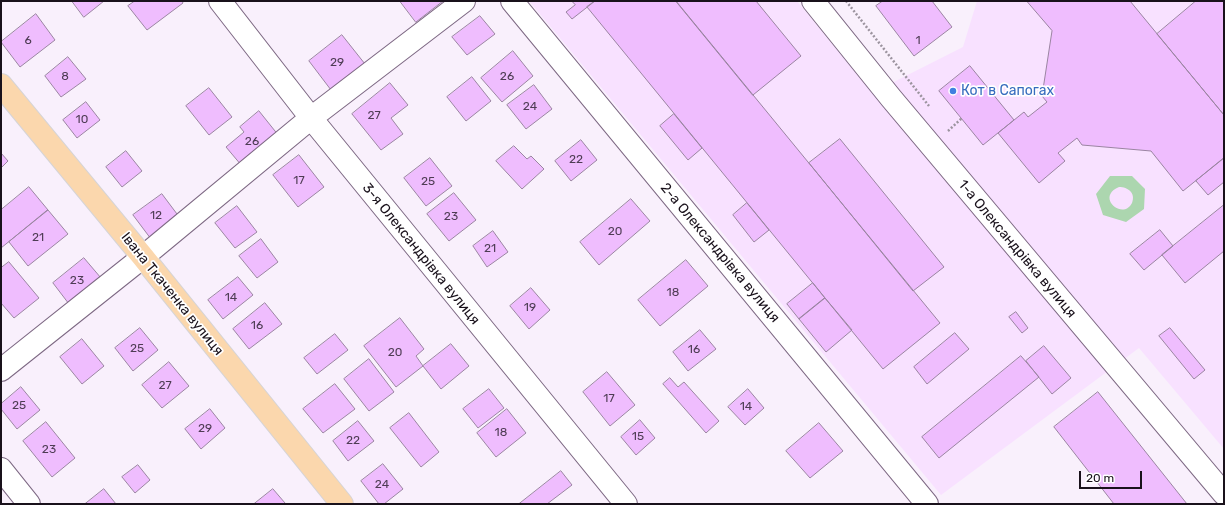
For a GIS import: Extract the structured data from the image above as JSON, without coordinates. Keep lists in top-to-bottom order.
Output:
{
  "streets": {
    "main road": ["Івана Ткаченка вулиця"],
    "street": ["1-а Олександрівка вулиця", "2-а Олександрівка вулиця", "3-я Олександрівка вулиця"]
  },
  "places": ["Кот в Сапогах"],
  "house_numbers": [
    "6",
    "1",
    "29",
    "8",
    "26",
    "24",
    "27",
    "10",
    "26",
    "22",
    "17",
    "25",
    "12",
    "23",
    "20",
    "21",
    "21",
    "23",
    "18",
    "14",
    "19",
    "16",
    "25",
    "16",
    "20",
    "27",
    "17",
    "25",
    "14",
    "29",
    "18",
    "15",
    "22",
    "23",
    "24"
  ],
  "scale_bar": "20 m"
}
